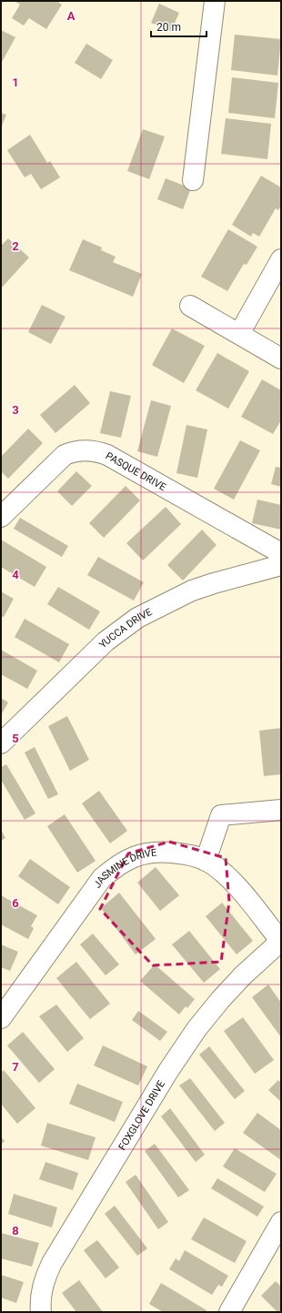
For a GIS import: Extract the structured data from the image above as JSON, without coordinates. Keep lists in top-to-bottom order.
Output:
{
  "streets": {
    "street": [
      "PASQUE DRIVE",
      "YUCCA DRIVE",
      "JASMINE DRIVE",
      "FOXGLOVE DRIVE"
    ]
  },
  "crossings": [
    ["JASMINE DRIVE", "FOXGLOVE DRIVE"]
  ],
  "scale_bar": "20 m",
  "grid": {
    "columns": ["A"],
    "rows": [
      "1",
      "2",
      "3",
      "4",
      "5",
      "6",
      "7",
      "8"
    ]
  }
}
